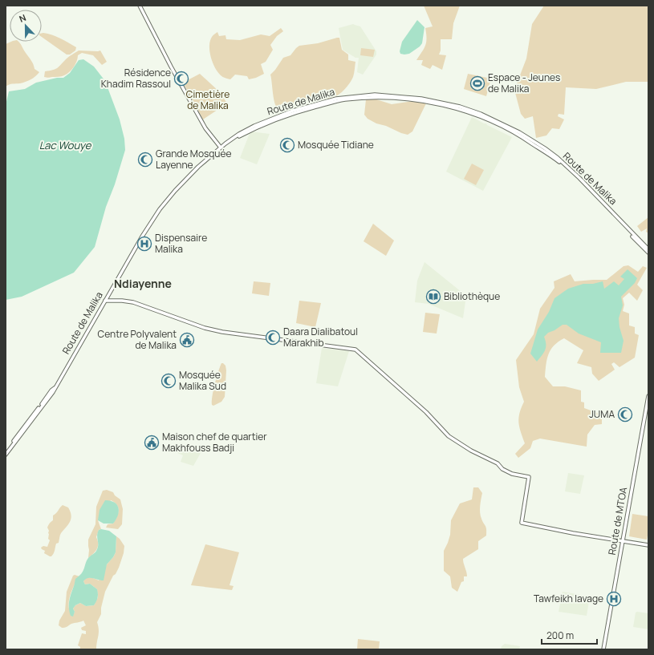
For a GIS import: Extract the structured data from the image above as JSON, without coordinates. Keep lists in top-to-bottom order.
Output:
{
  "streets": {
    "main road": ["Route de Malika", "Route de MTOA"]
  },
  "districts": ["Ndiayenne"],
  "water": ["Lac Wouye"],
  "parks": ["Cimetière de Malika"],
  "places": {
    "mosque": [
      "Résidence Khadim Rassoul",
      "Mosquée Tidiane",
      "Grande Mosquée Layenne",
      "Daara Dialibatoul Marakhib",
      "Mosquée Malika Sud",
      "JUMA"
    ],
    "sports": ["Espace - Jeunes de Malika"],
    "hospital": ["Dispensaire Malika", "Tawfeikh lavage"],
    "library": ["Bibliothèque"],
    "public building": ["Centre Polyvalent de Malika", "Maison chef de quartier Makhfouss Badji"]
  },
  "scale_bar": "200 m",
  "north": "top"
}
